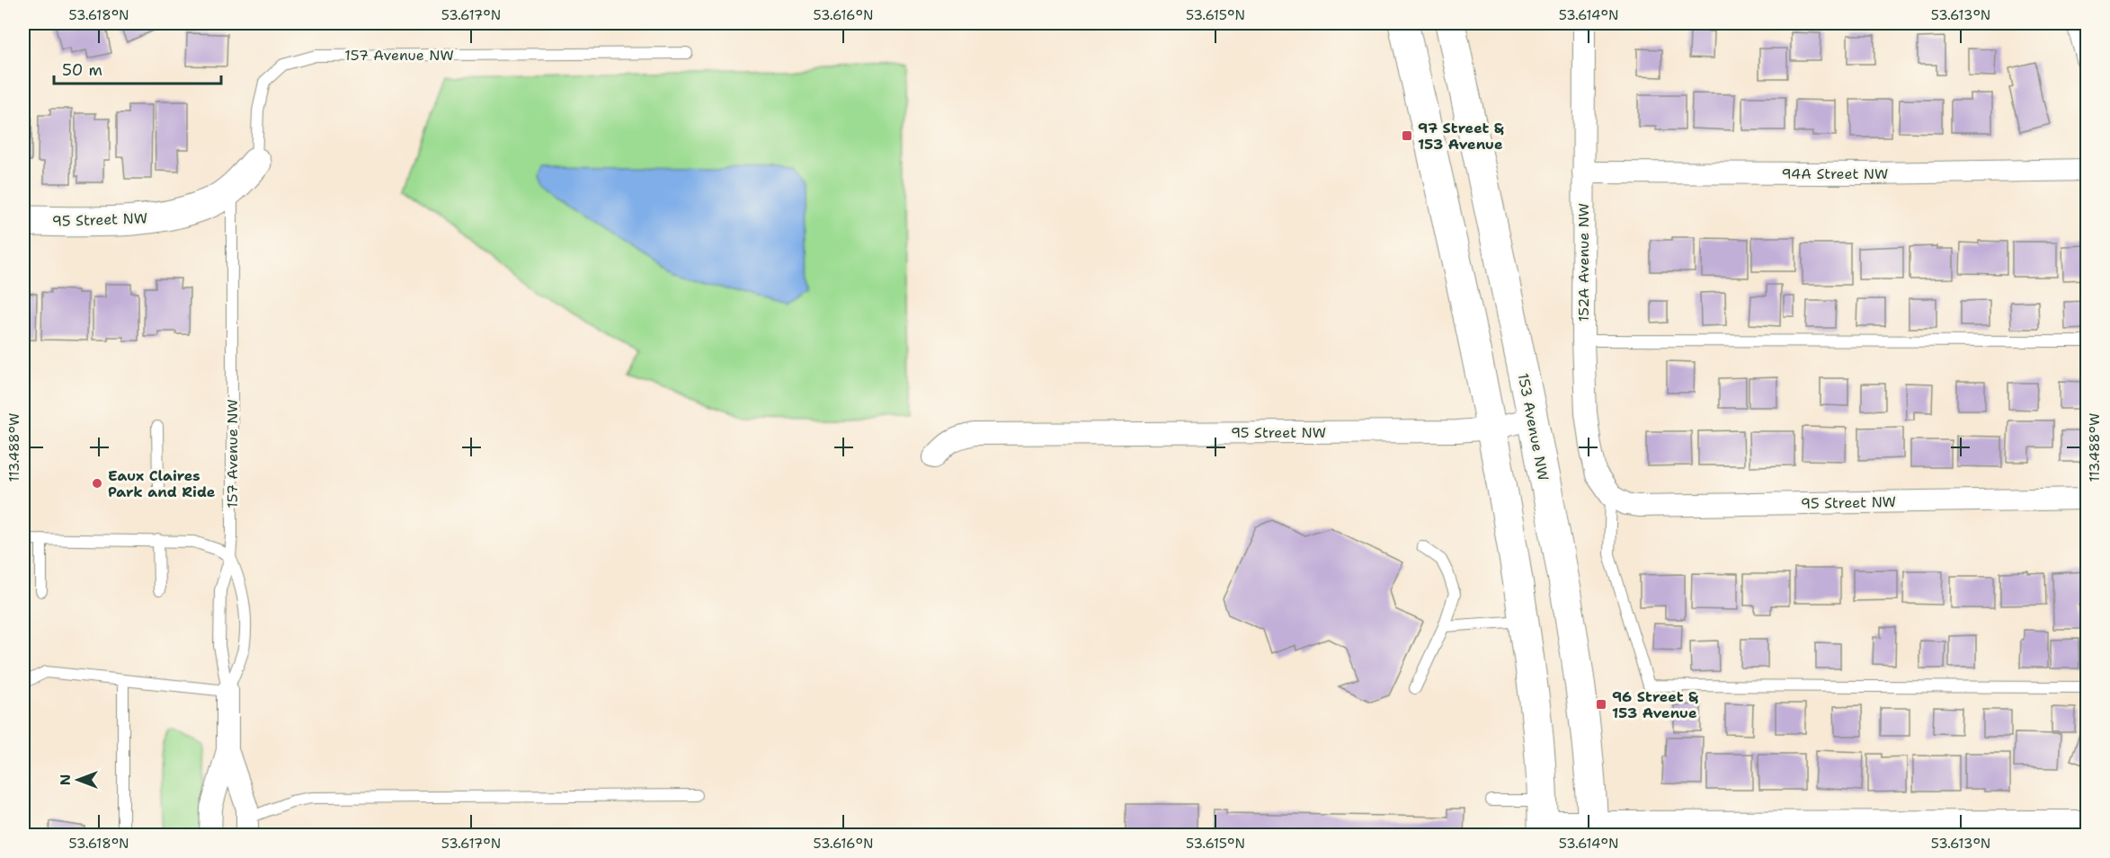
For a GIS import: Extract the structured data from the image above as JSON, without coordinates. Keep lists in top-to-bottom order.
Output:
{
  "streets": {
    "main road": ["95 Street NW", "153 Avenue NW"],
    "street": ["157 Avenue NW", "94A Street NW", "152A Avenue NW"]
  },
  "crossings": [
    ["157 Avenue NW", "95 Street NW"],
    ["94A Street NW", "152A Avenue NW"],
    ["95 Street NW", "152A Avenue NW"],
    ["95 Street NW", "153 Avenue NW"]
  ],
  "places": {
    "transit": ["97 Street & 153 Avenue", "96 Street & 153 Avenue"],
    "other": ["Eaux Claires Park and Ride"]
  },
  "scale_bar": "50 m",
  "north": "left",
  "coordinates": [
    "53.618°N",
    "53.617°N",
    "53.616°N",
    "53.615°N",
    "53.614°N",
    "53.613°N",
    "113.488°W"
  ]
}
